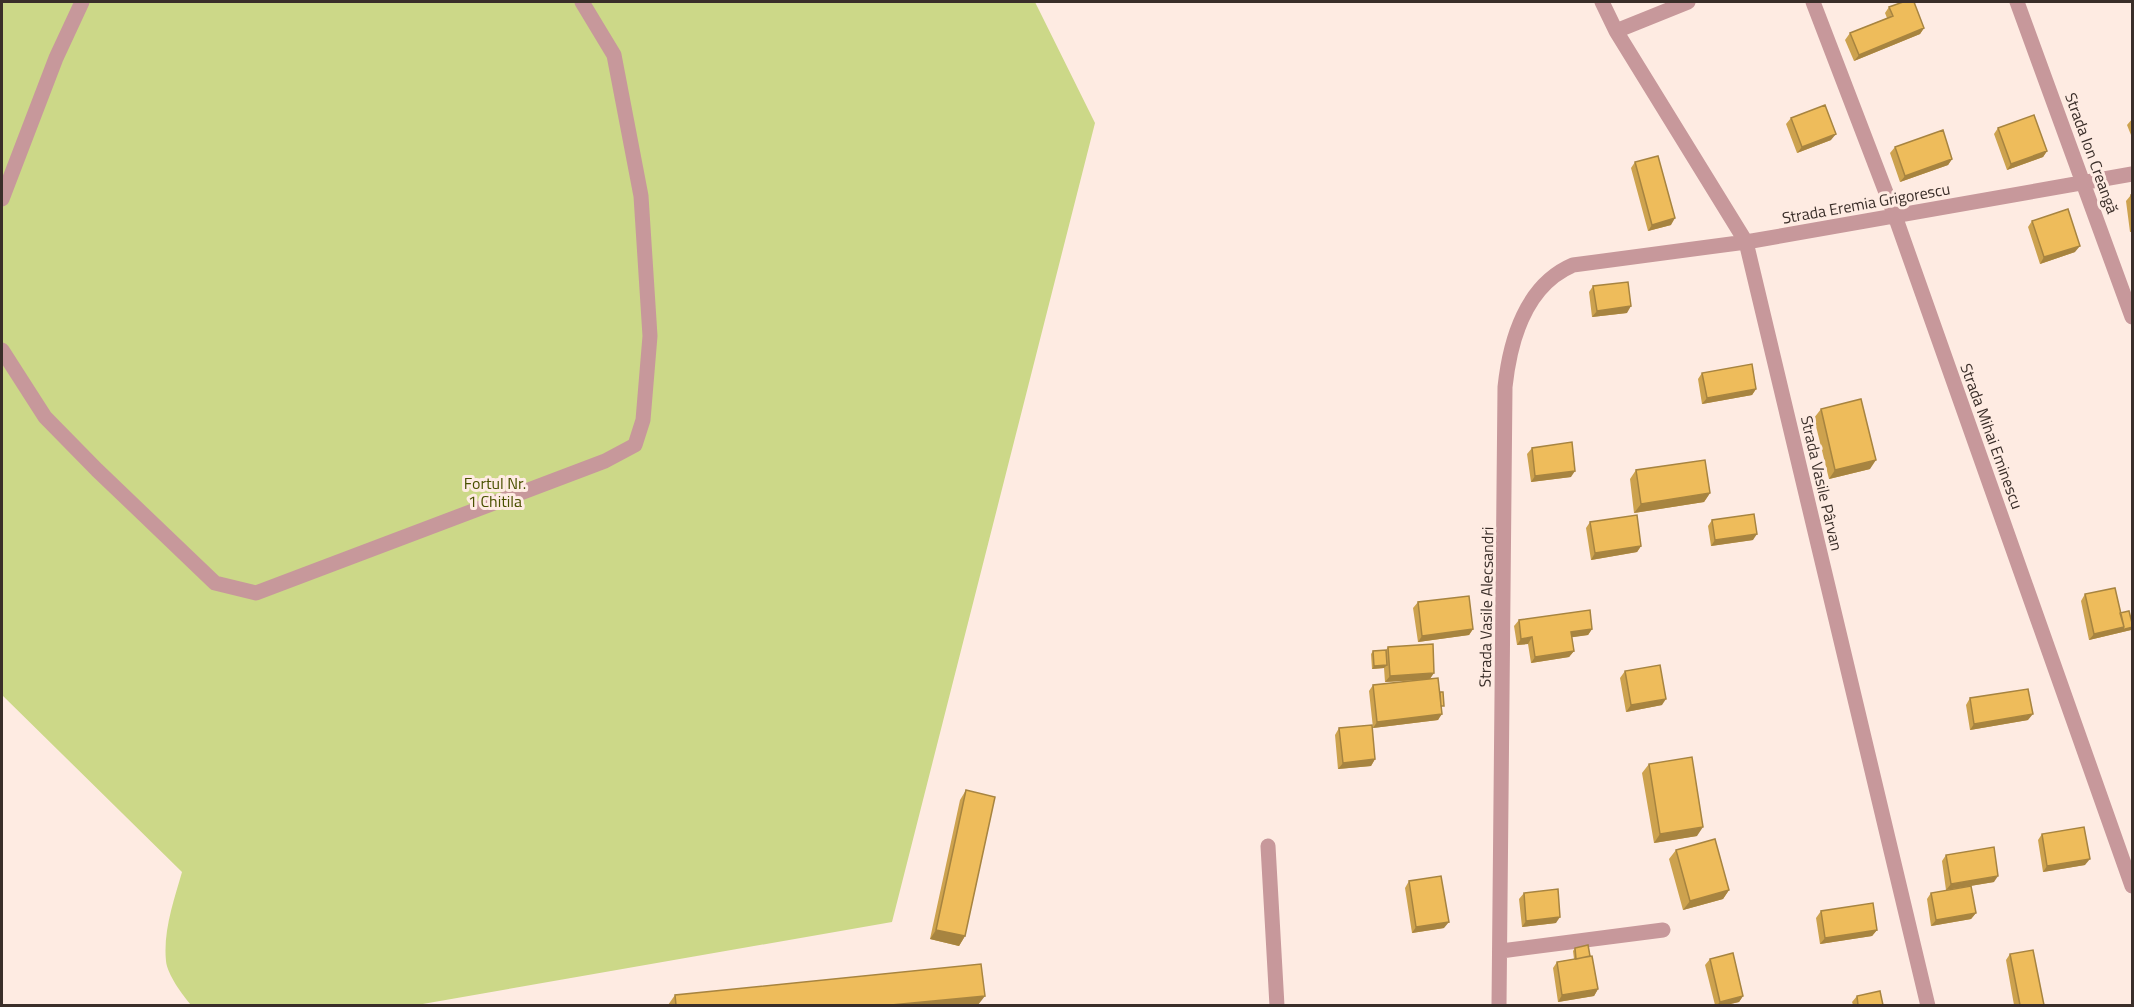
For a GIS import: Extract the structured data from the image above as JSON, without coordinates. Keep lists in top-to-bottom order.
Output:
{
  "streets": {
    "street": [
      "Strada Ion Creangă",
      "Strada Eremia Grigorescu",
      "Strada Mihai Eminescu",
      "Strada Vasile Pârvan",
      "Strada Vasile Alecsandri"
    ]
  },
  "crossings": [
    ["Strada Ion Creangă", "Strada Eremia Grigorescu"],
    ["Strada Eremia Grigorescu", "Strada Mihai Eminescu"],
    ["Strada Eremia Grigorescu", "Strada Vasile Pârvan"],
    ["Strada Eremia Grigorescu", "Strada Vasile Alecsandri"]
  ],
  "parks": ["Fortul Nr. 1 Chitila"]
}
